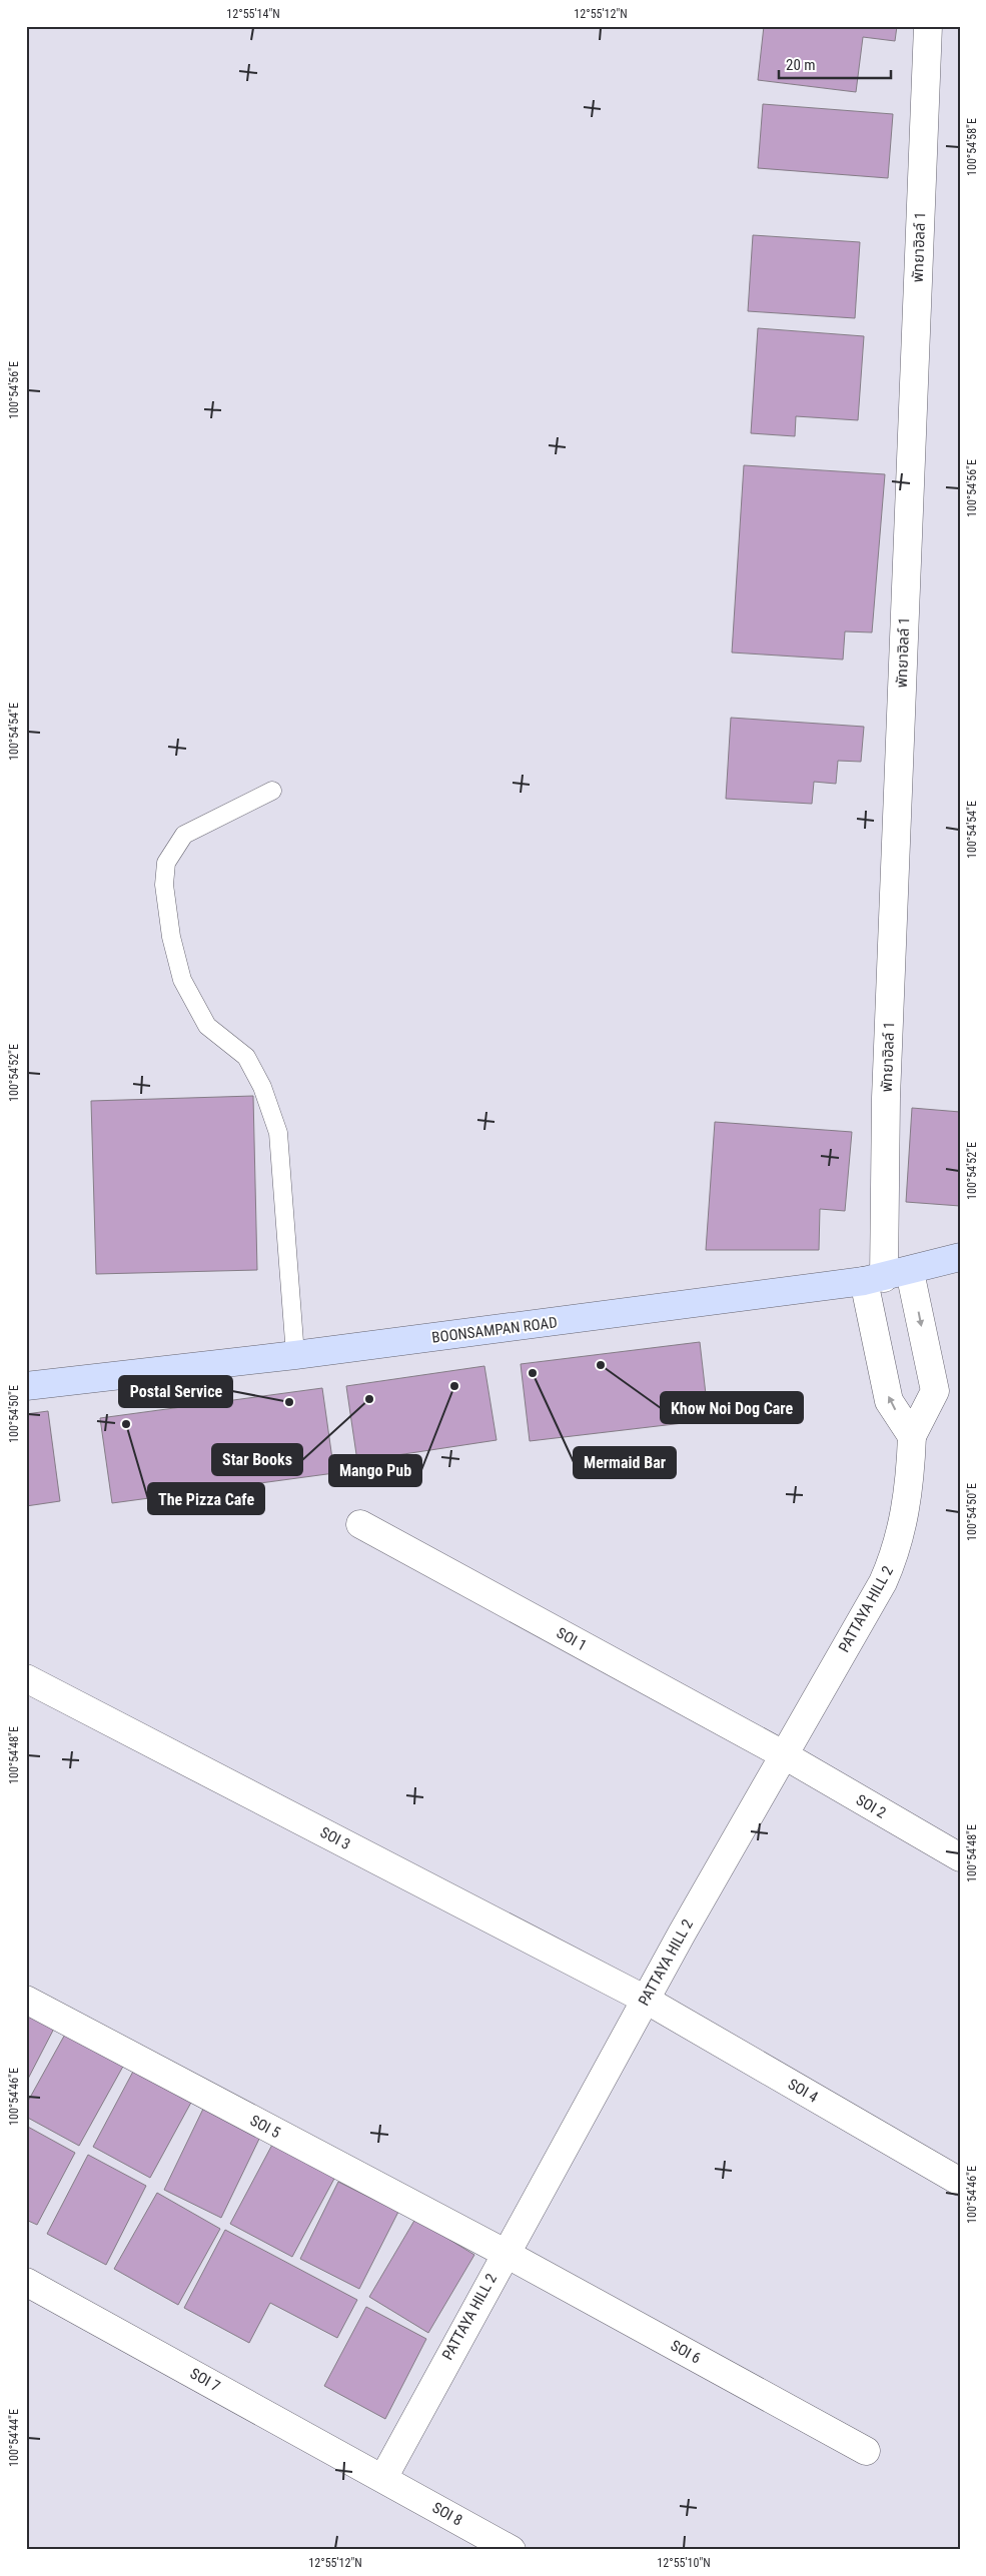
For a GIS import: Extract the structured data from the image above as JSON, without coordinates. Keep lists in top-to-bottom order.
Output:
{
  "streets": {
    "street": [
      "พัทยาฮิลล์ 1",
      "BOONSAMPAN ROAD",
      "PATTAYA HILL 2",
      "SOI 1",
      "SOI 2",
      "SOI 3",
      "SOI 4",
      "SOI 5",
      "SOI 6",
      "SOI 7",
      "SOI 8"
    ]
  },
  "crossings": [
    ["พัทยาฮิลล์ 1", "BOONSAMPAN ROAD"],
    ["BOONSAMPAN ROAD", "PATTAYA HILL 2"],
    ["PATTAYA HILL 2", "SOI 1"],
    ["PATTAYA HILL 2", "SOI 2"],
    ["PATTAYA HILL 2", "SOI 3"],
    ["PATTAYA HILL 2", "SOI 4"],
    ["PATTAYA HILL 2", "SOI 5"],
    ["PATTAYA HILL 2", "SOI 6"],
    ["PATTAYA HILL 2", "SOI 7"],
    ["PATTAYA HILL 2", "SOI 8"],
    ["SOI 1", "SOI 2"],
    ["SOI 3", "SOI 4"],
    ["SOI 5", "SOI 6"],
    ["SOI 7", "SOI 8"]
  ],
  "places": [
    "Khow Noi Dog Care",
    "Mermaid Bar",
    "Mango Pub",
    "Star Books",
    "Postal Service",
    "The Pizza Cafe"
  ],
  "scale_bar": "20 m",
  "coordinates": [
    "12°55'14\"N",
    "12°55'12\"N",
    "100°54'58\"E",
    "100°54'56\"E",
    "100°54'54\"E",
    "100°54'52\"E",
    "100°54'50\"E",
    "100°54'48\"E",
    "100°54'46\"E",
    "100°54'44\"E",
    "12°55'10\"N"
  ]
}
